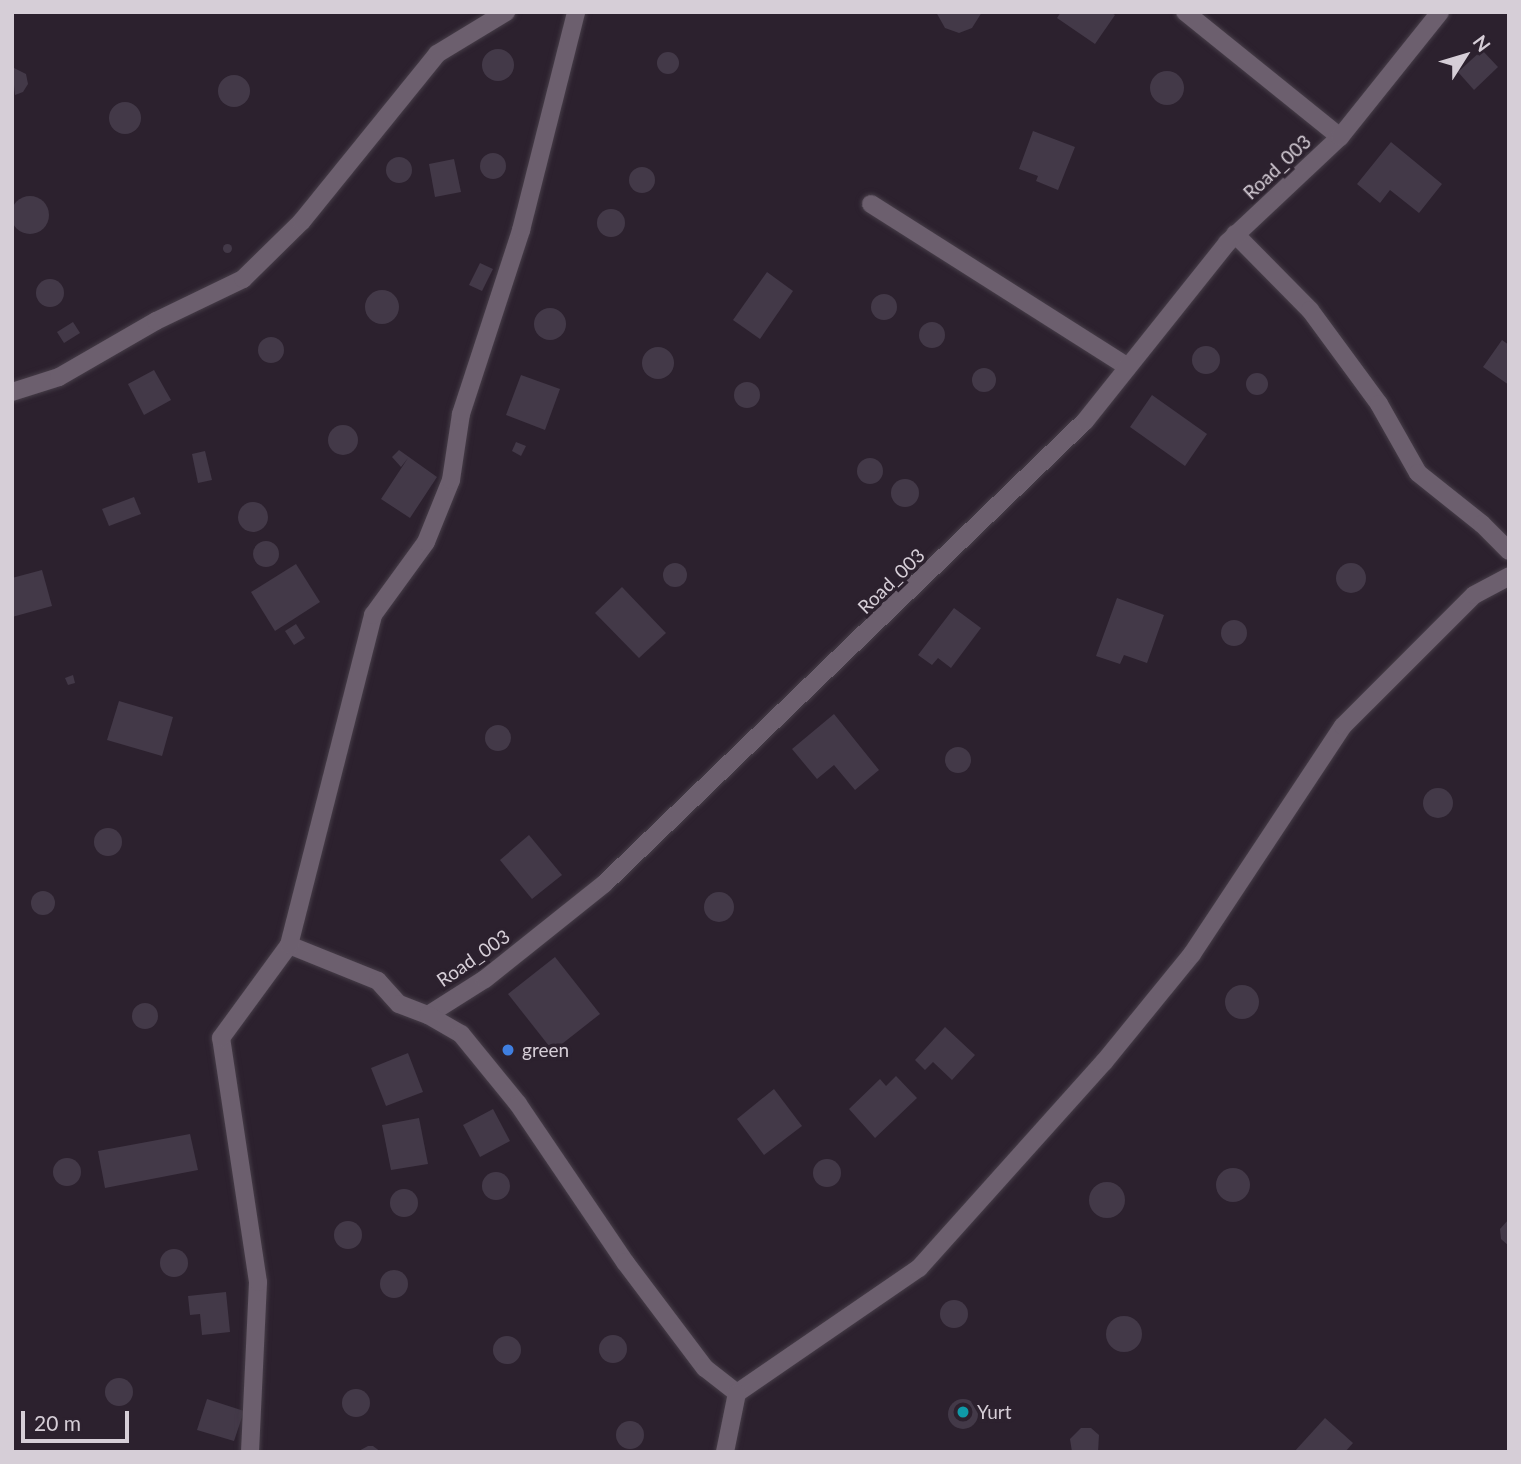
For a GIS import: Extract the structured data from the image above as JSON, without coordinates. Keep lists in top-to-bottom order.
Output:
{
  "streets": {
    "street": ["Road_003"]
  },
  "places": ["green", "Yurt"],
  "scale_bar": "20 m",
  "north": "top right"
}
